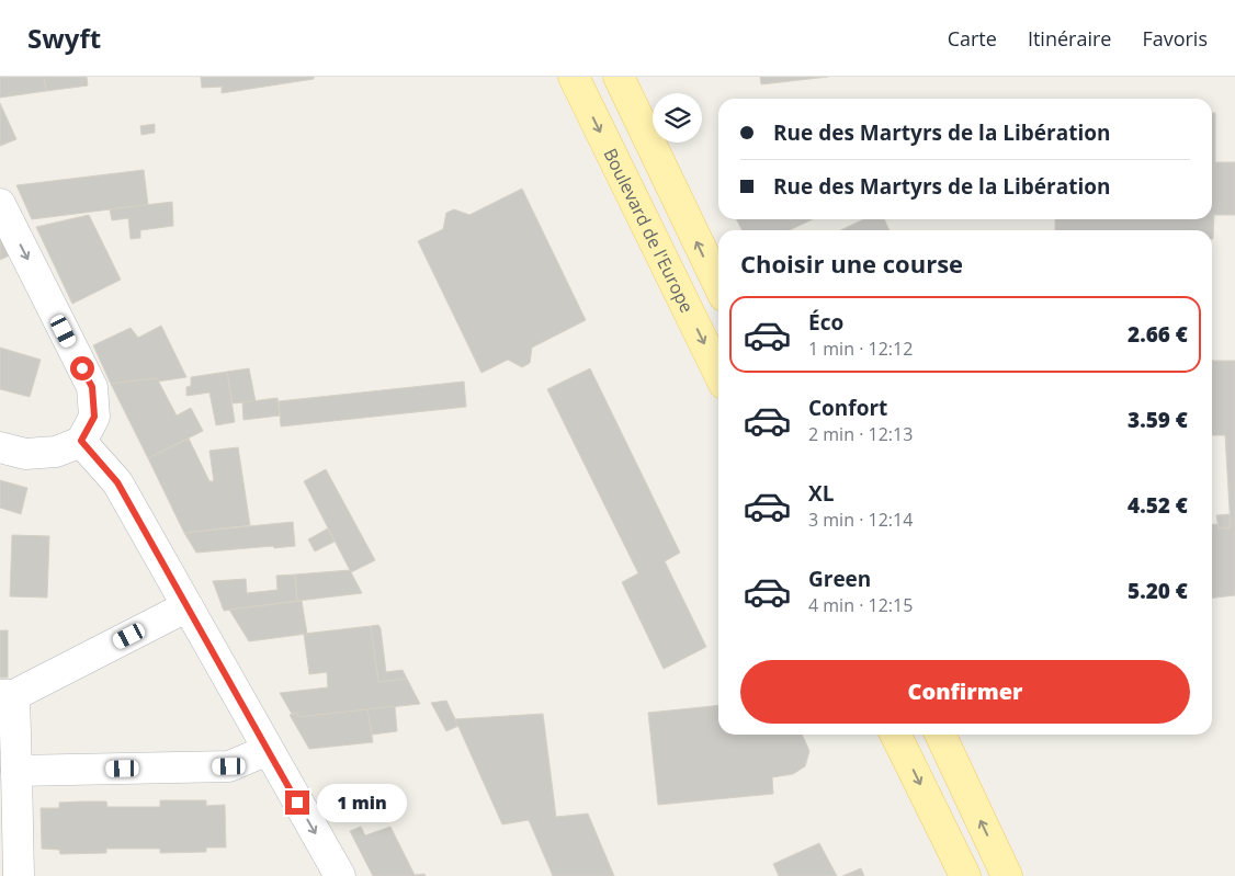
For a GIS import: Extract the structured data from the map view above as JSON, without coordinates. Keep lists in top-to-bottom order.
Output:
{
  "streets": {
    "main road": ["Boulevard de l'Europe"]
  },
  "page": {
    "header": "Swyft",
    "nav": ["Carte", "Itinéraire", "Favoris"],
    "banner": ["Rue des Martyrs de la Libération", "Rue des Martyrs de la Libération"],
    "heading": "Choisir une course",
    "list": [
      {
        "name": "Éco",
        "note": "1 min · 12:12",
        "value": "2.66 €"
      },
      {
        "name": "Confort",
        "note": "2 min · 12:13",
        "value": "3.59 €"
      },
      {
        "name": "XL",
        "note": "3 min · 12:14",
        "value": "4.52 €"
      },
      {
        "name": "Green",
        "note": "4 min · 12:15",
        "value": "5.20 €"
      }
    ],
    "buttons": "Confirmer",
    "bubble": "1 min"
  }
}
